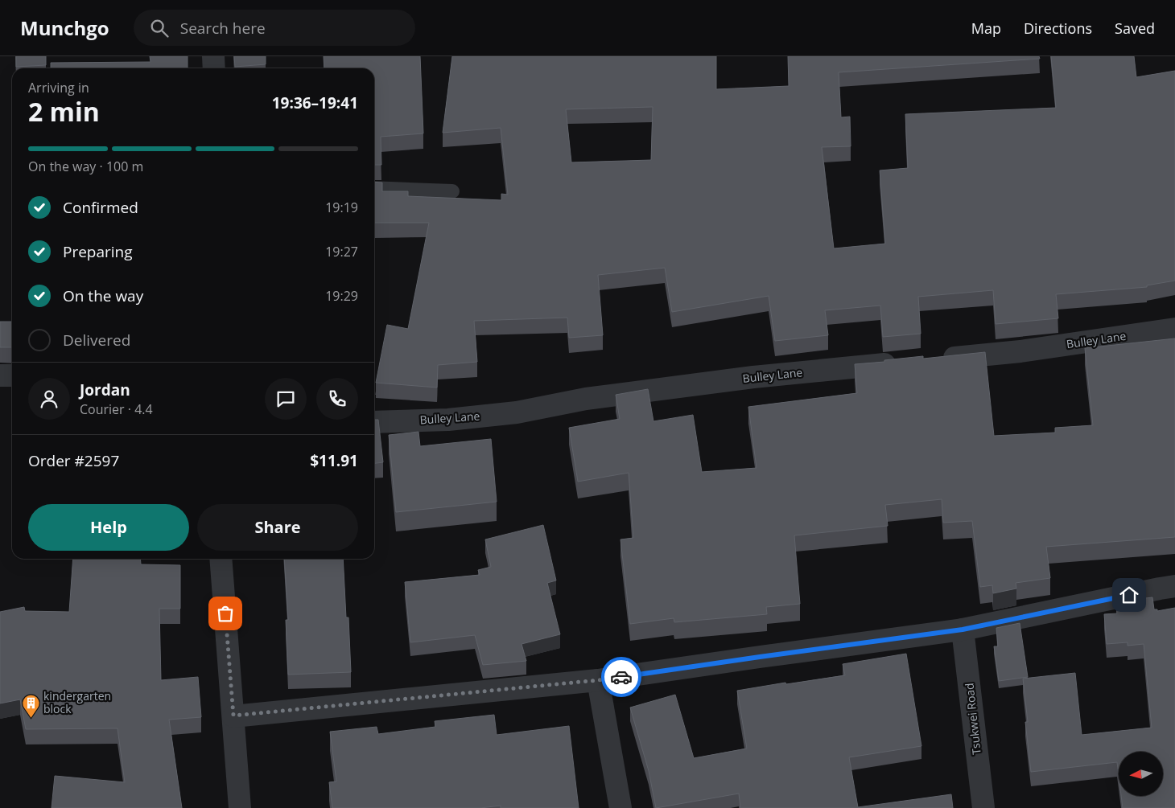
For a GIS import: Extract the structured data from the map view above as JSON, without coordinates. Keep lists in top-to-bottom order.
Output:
{
  "streets": {
    "street": ["Bulley Lane", "Tsukwei Road"]
  },
  "places": {
    "building": ["kindergarten block"]
  },
  "north": "left",
  "page": {
    "header": "Munchgo",
    "search": "Search here",
    "nav": ["Map", "Directions", "Saved"],
    "heading": ["2 min", "Arriving in", "19:36–19:41"],
    "panel": [
      "Jordan",
      "Courier · 4.4",
      "Order #2597",
      "$11.91"
    ],
    "bar": "On the way · 100 m",
    "list": [
      ["Confirmed", "19:19"],
      ["Preparing", "19:27"],
      ["On the way", "19:29"],
      "Delivered"
    ],
    "buttons": ["Help", "Share"]
  }
}
